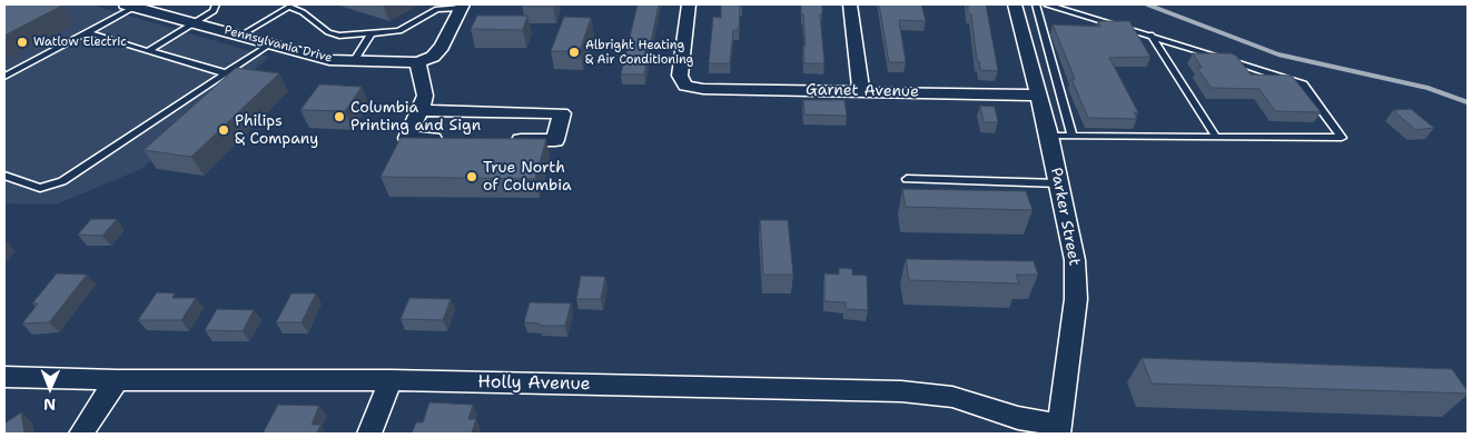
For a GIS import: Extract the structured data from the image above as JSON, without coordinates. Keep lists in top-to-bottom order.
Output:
{
  "streets": {
    "street": [
      "Pennsylvania Drive",
      "Garnet Avenue",
      "Parker Street",
      "Holly Avenue"
    ]
  },
  "crossings": [
    ["Garnet Avenue", "Parker Street"],
    ["Parker Street", "Holly Avenue"]
  ],
  "places": [
    "Watlow Electric",
    "Albright Heating & Air Conditioning",
    "Columbia Printing and Sign",
    "Philips & Company",
    "True North of Columbia"
  ],
  "north": "bottom"
}
